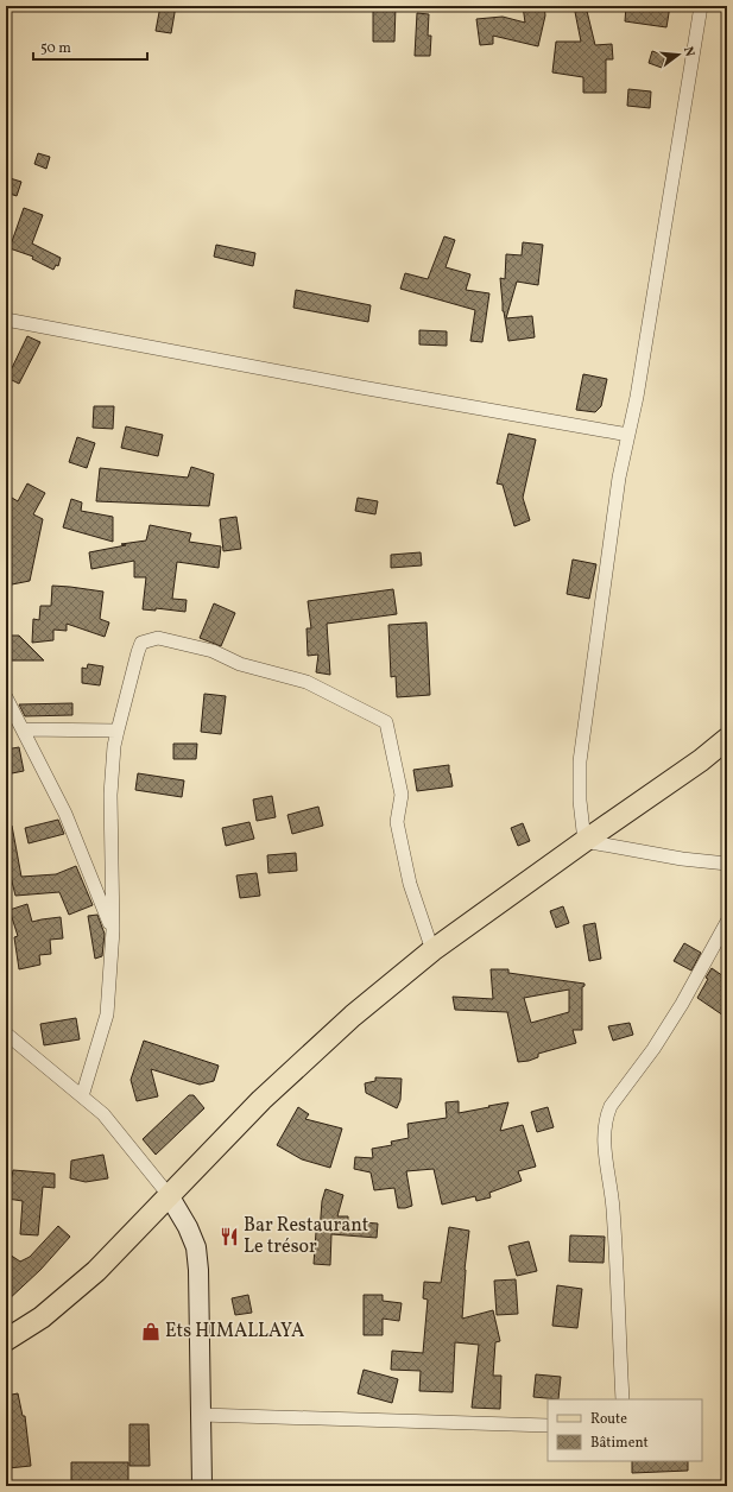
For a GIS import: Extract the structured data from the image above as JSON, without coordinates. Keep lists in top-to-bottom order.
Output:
{
  "places": {
    "restaurant": ["Bar Restaurant Le trésor"],
    "shop": ["Ets HIMALLAYA"]
  },
  "legend": ["Route", "Bâtiment"],
  "scale_bar": "50 m",
  "north": "right"
}
